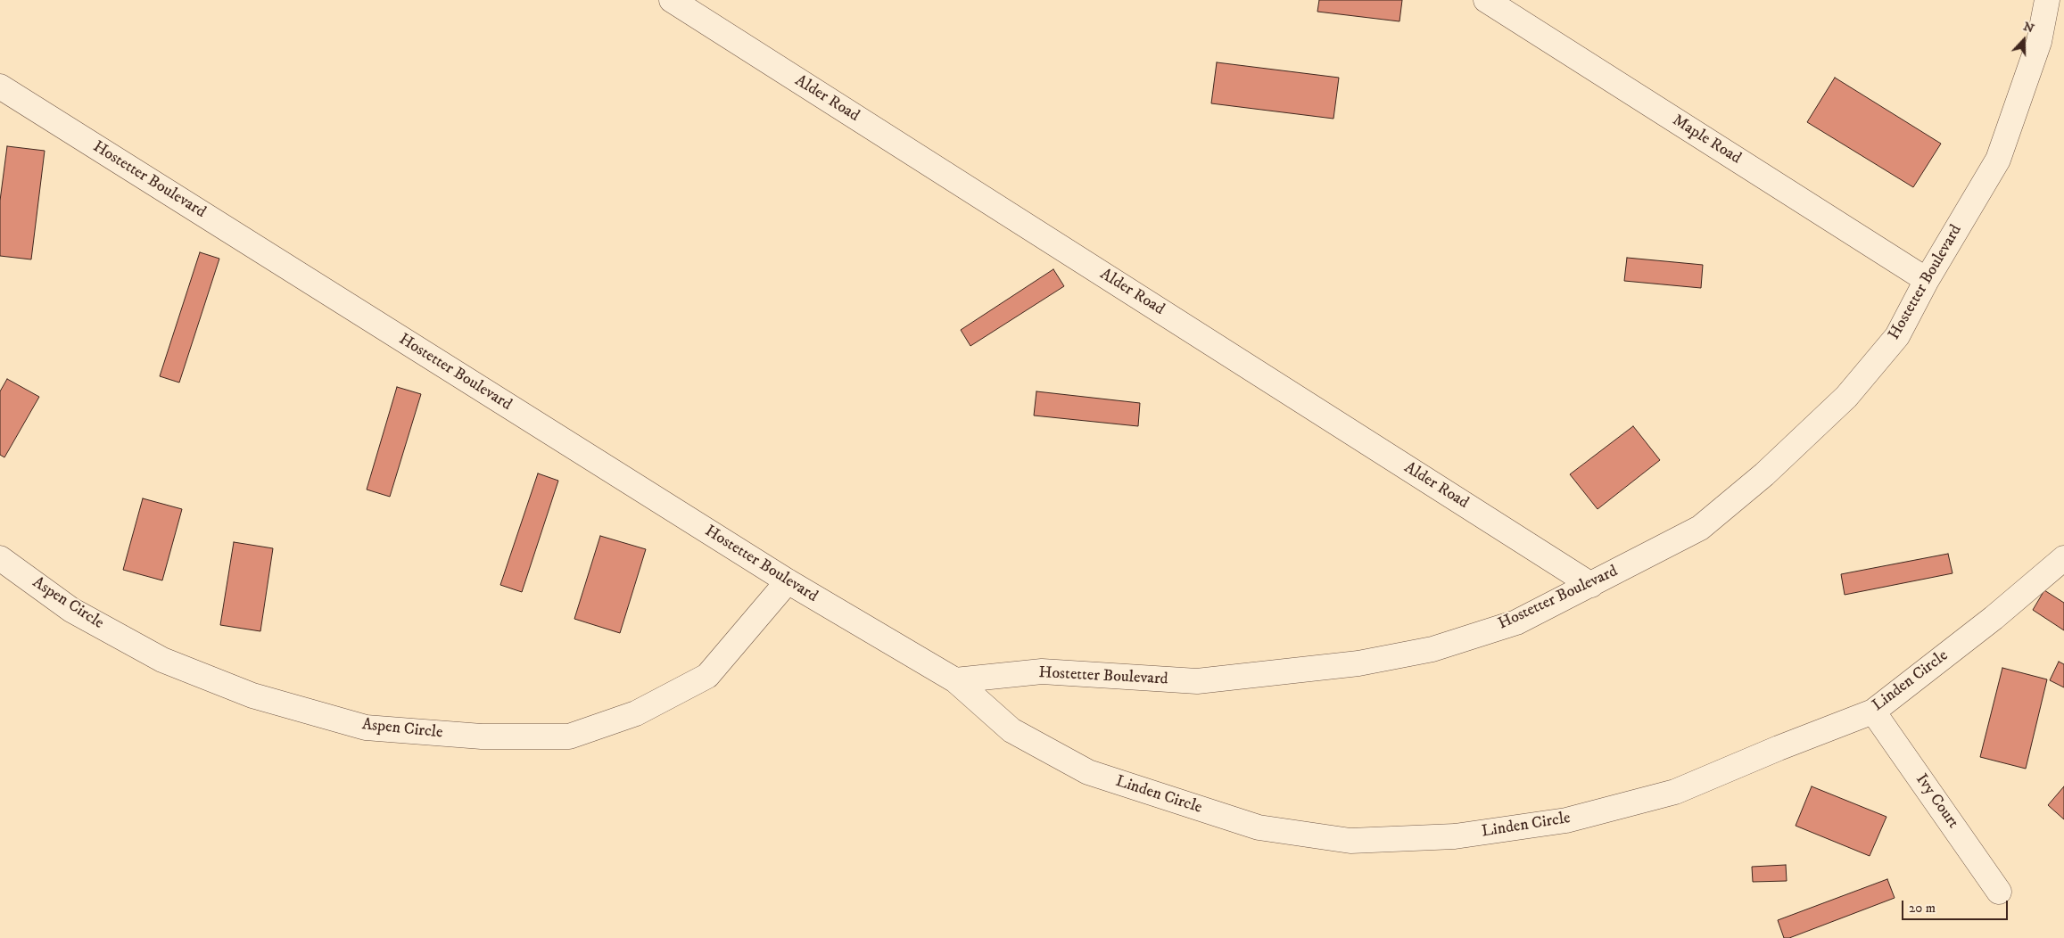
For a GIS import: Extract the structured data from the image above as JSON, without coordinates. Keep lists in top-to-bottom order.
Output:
{
  "streets": {
    "street": [
      "Alder Road",
      "Maple Road",
      "Hostetter Boulevard",
      "Aspen Circle",
      "Linden Circle",
      "Ivy Court"
    ]
  },
  "crossings": [
    ["Alder Road", "Hostetter Boulevard"],
    ["Maple Road", "Hostetter Boulevard"],
    ["Hostetter Boulevard", "Aspen Circle"],
    ["Hostetter Boulevard", "Linden Circle"],
    ["Linden Circle", "Ivy Court"]
  ],
  "scale_bar": "20 m",
  "north": "top"
}
